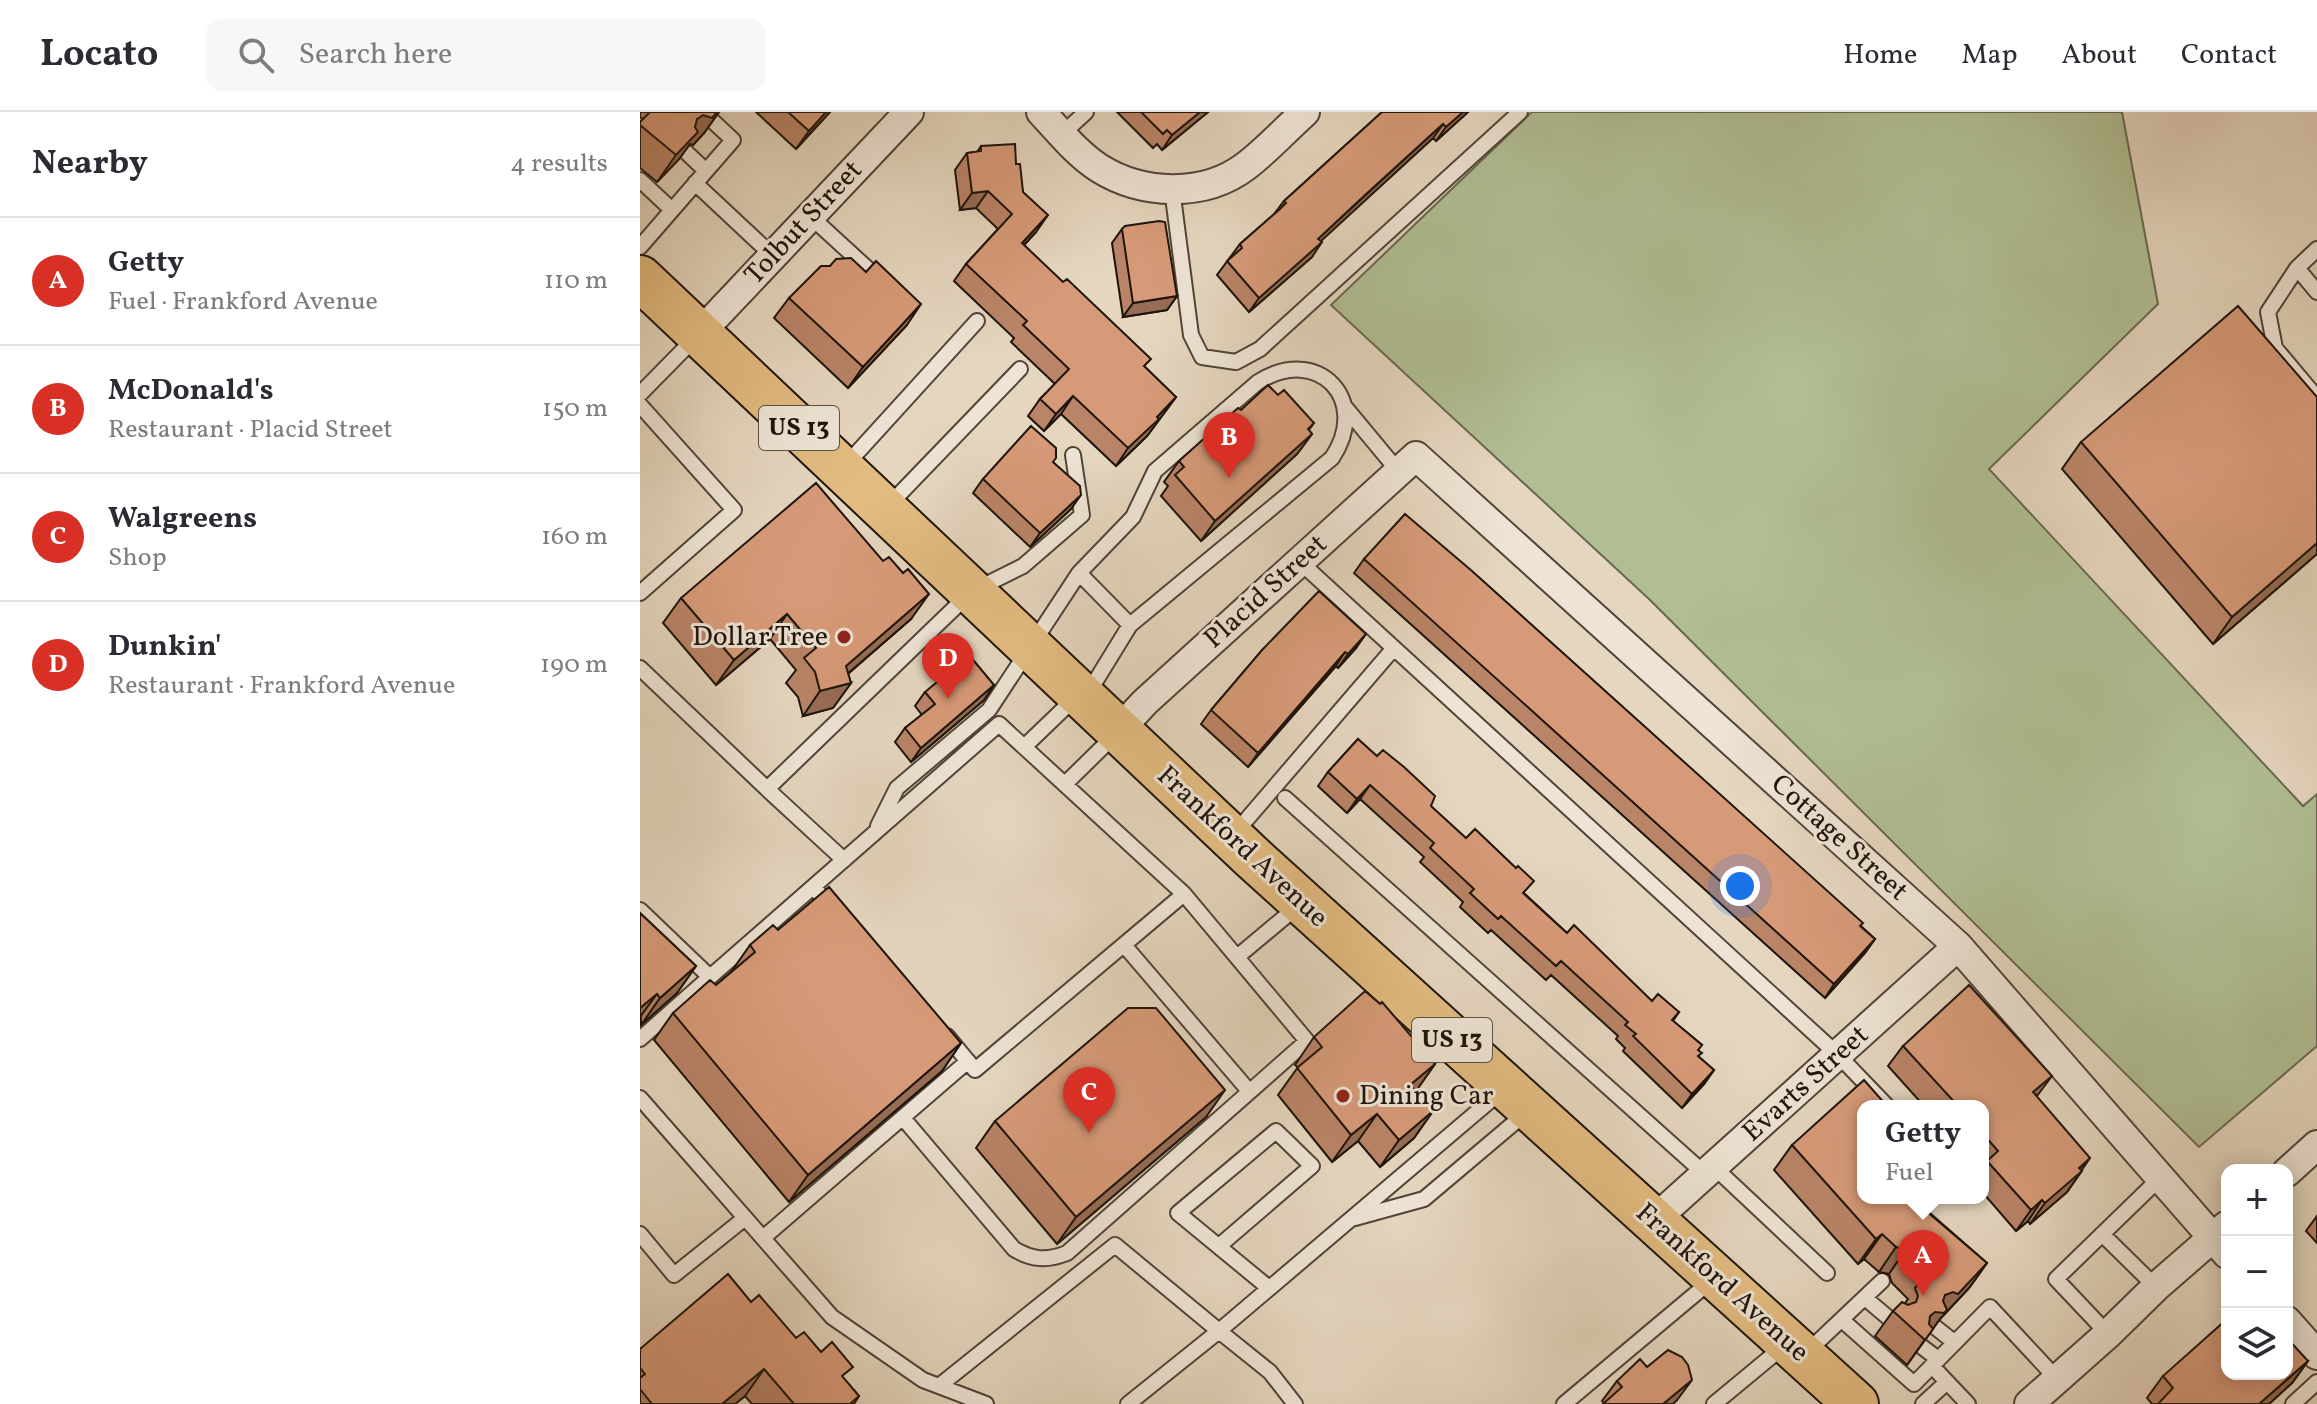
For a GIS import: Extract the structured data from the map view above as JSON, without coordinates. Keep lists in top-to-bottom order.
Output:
{
  "streets": {
    "main road": ["US 13", "Frankford Avenue"],
    "street": [
      "Tolbut Street",
      "Placid Street",
      "Cottage Street",
      "Evarts Street"
    ]
  },
  "crossings": [
    ["Tolbut Street", "Frankford Avenue"],
    ["Placid Street", "Cottage Street"],
    ["Placid Street", "Frankford Avenue"],
    ["Cottage Street", "Evarts Street"],
    ["Frankford Avenue", "Evarts Street"]
  ],
  "places": ["Dollar Tree", "Dining Car"],
  "page": {
    "header": "Locato",
    "search": "Search here",
    "nav": [
      "Home",
      "Map",
      "About",
      "Contact"
    ],
    "heading": ["Nearby", "4 results"],
    "list": [
      {
        "mark": "A",
        "name": "Getty",
        "note": "Fuel · Frankford Avenue",
        "value": "110 m"
      },
      {
        "mark": "B",
        "name": "McDonald's",
        "note": "Restaurant · Placid Street",
        "value": "150 m"
      },
      {
        "mark": "C",
        "name": "Walgreens",
        "note": "Shop",
        "value": "160 m"
      },
      {
        "mark": "D",
        "name": "Dunkin'",
        "note": "Restaurant · Frankford Avenue",
        "value": "190 m"
      }
    ],
    "pins": [
      "B",
      "D",
      "C",
      "A"
    ],
    "popup": ["Getty", "Fuel"],
    "map_buttons": ["+", "−"]
  }
}
